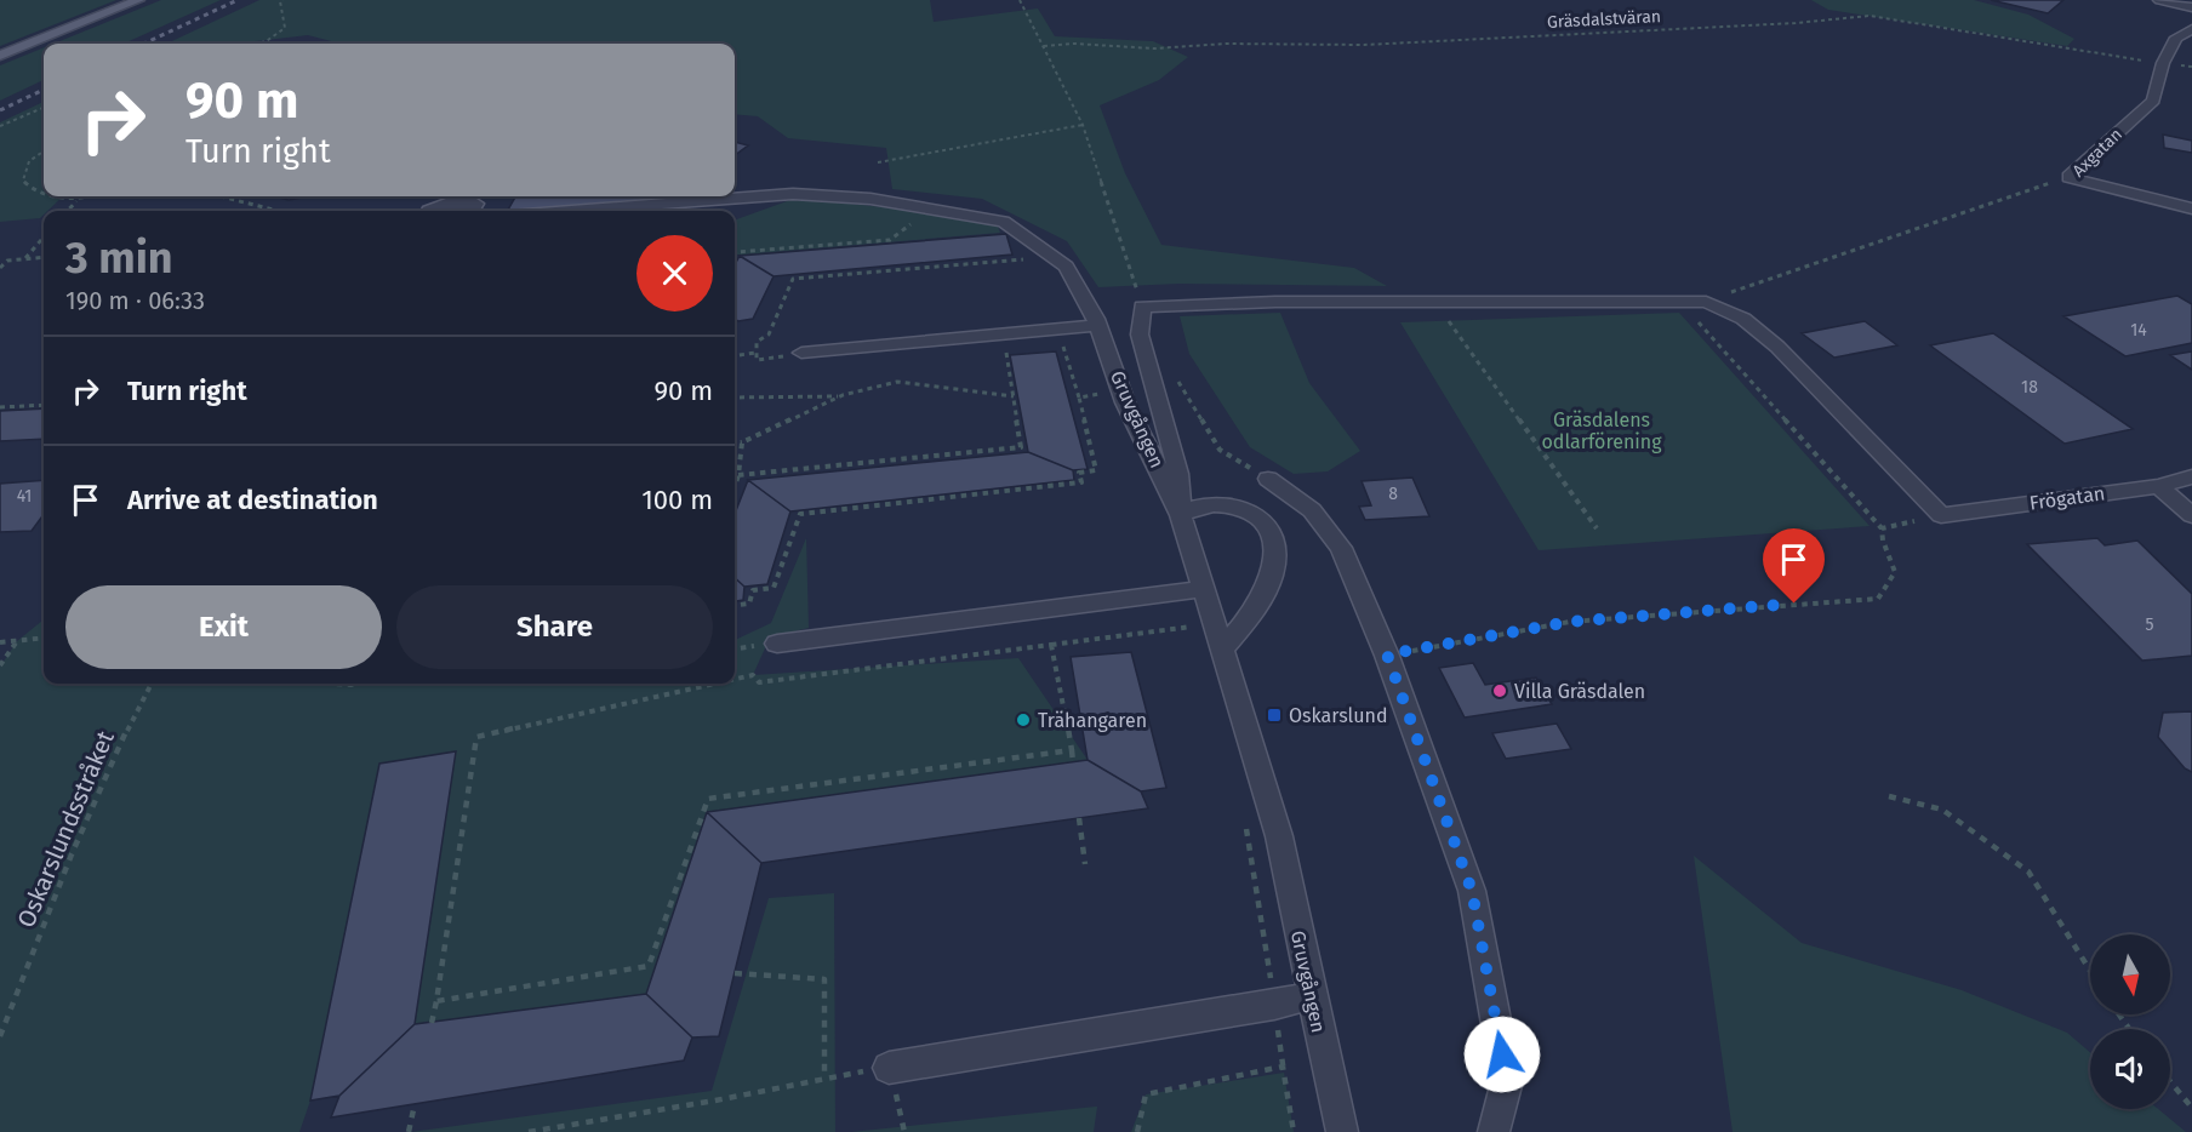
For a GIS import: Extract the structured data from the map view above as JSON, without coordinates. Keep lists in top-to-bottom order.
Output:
{
  "streets": {
    "street": ["Axgatan", "Gruvgången", "Frögatan"],
    "path": ["Gräsdalstväran", "Oskarslundsstråket"]
  },
  "crossings": [
    ["Gräsdalstväran", "Axgatan"]
  ],
  "parks": ["Gräsdalens odlarförening"],
  "places": {
    "other": ["Villa Gräsdalen", "Trähangaren"],
    "transit": ["Oskarslund"]
  },
  "house_numbers": [
    "14",
    "18",
    "8",
    "41",
    "5"
  ],
  "north": "bottom",
  "page": {
    "turn": ["90 m", "Turn right"],
    "heading": ["3 min", "190 m · 06:33"],
    "list": [
      {
        "name": "Turn right",
        "value": "90 m"
      },
      {
        "name": "Arrive at destination",
        "value": "100 m"
      }
    ],
    "buttons": ["Exit", "Share"]
  }
}
